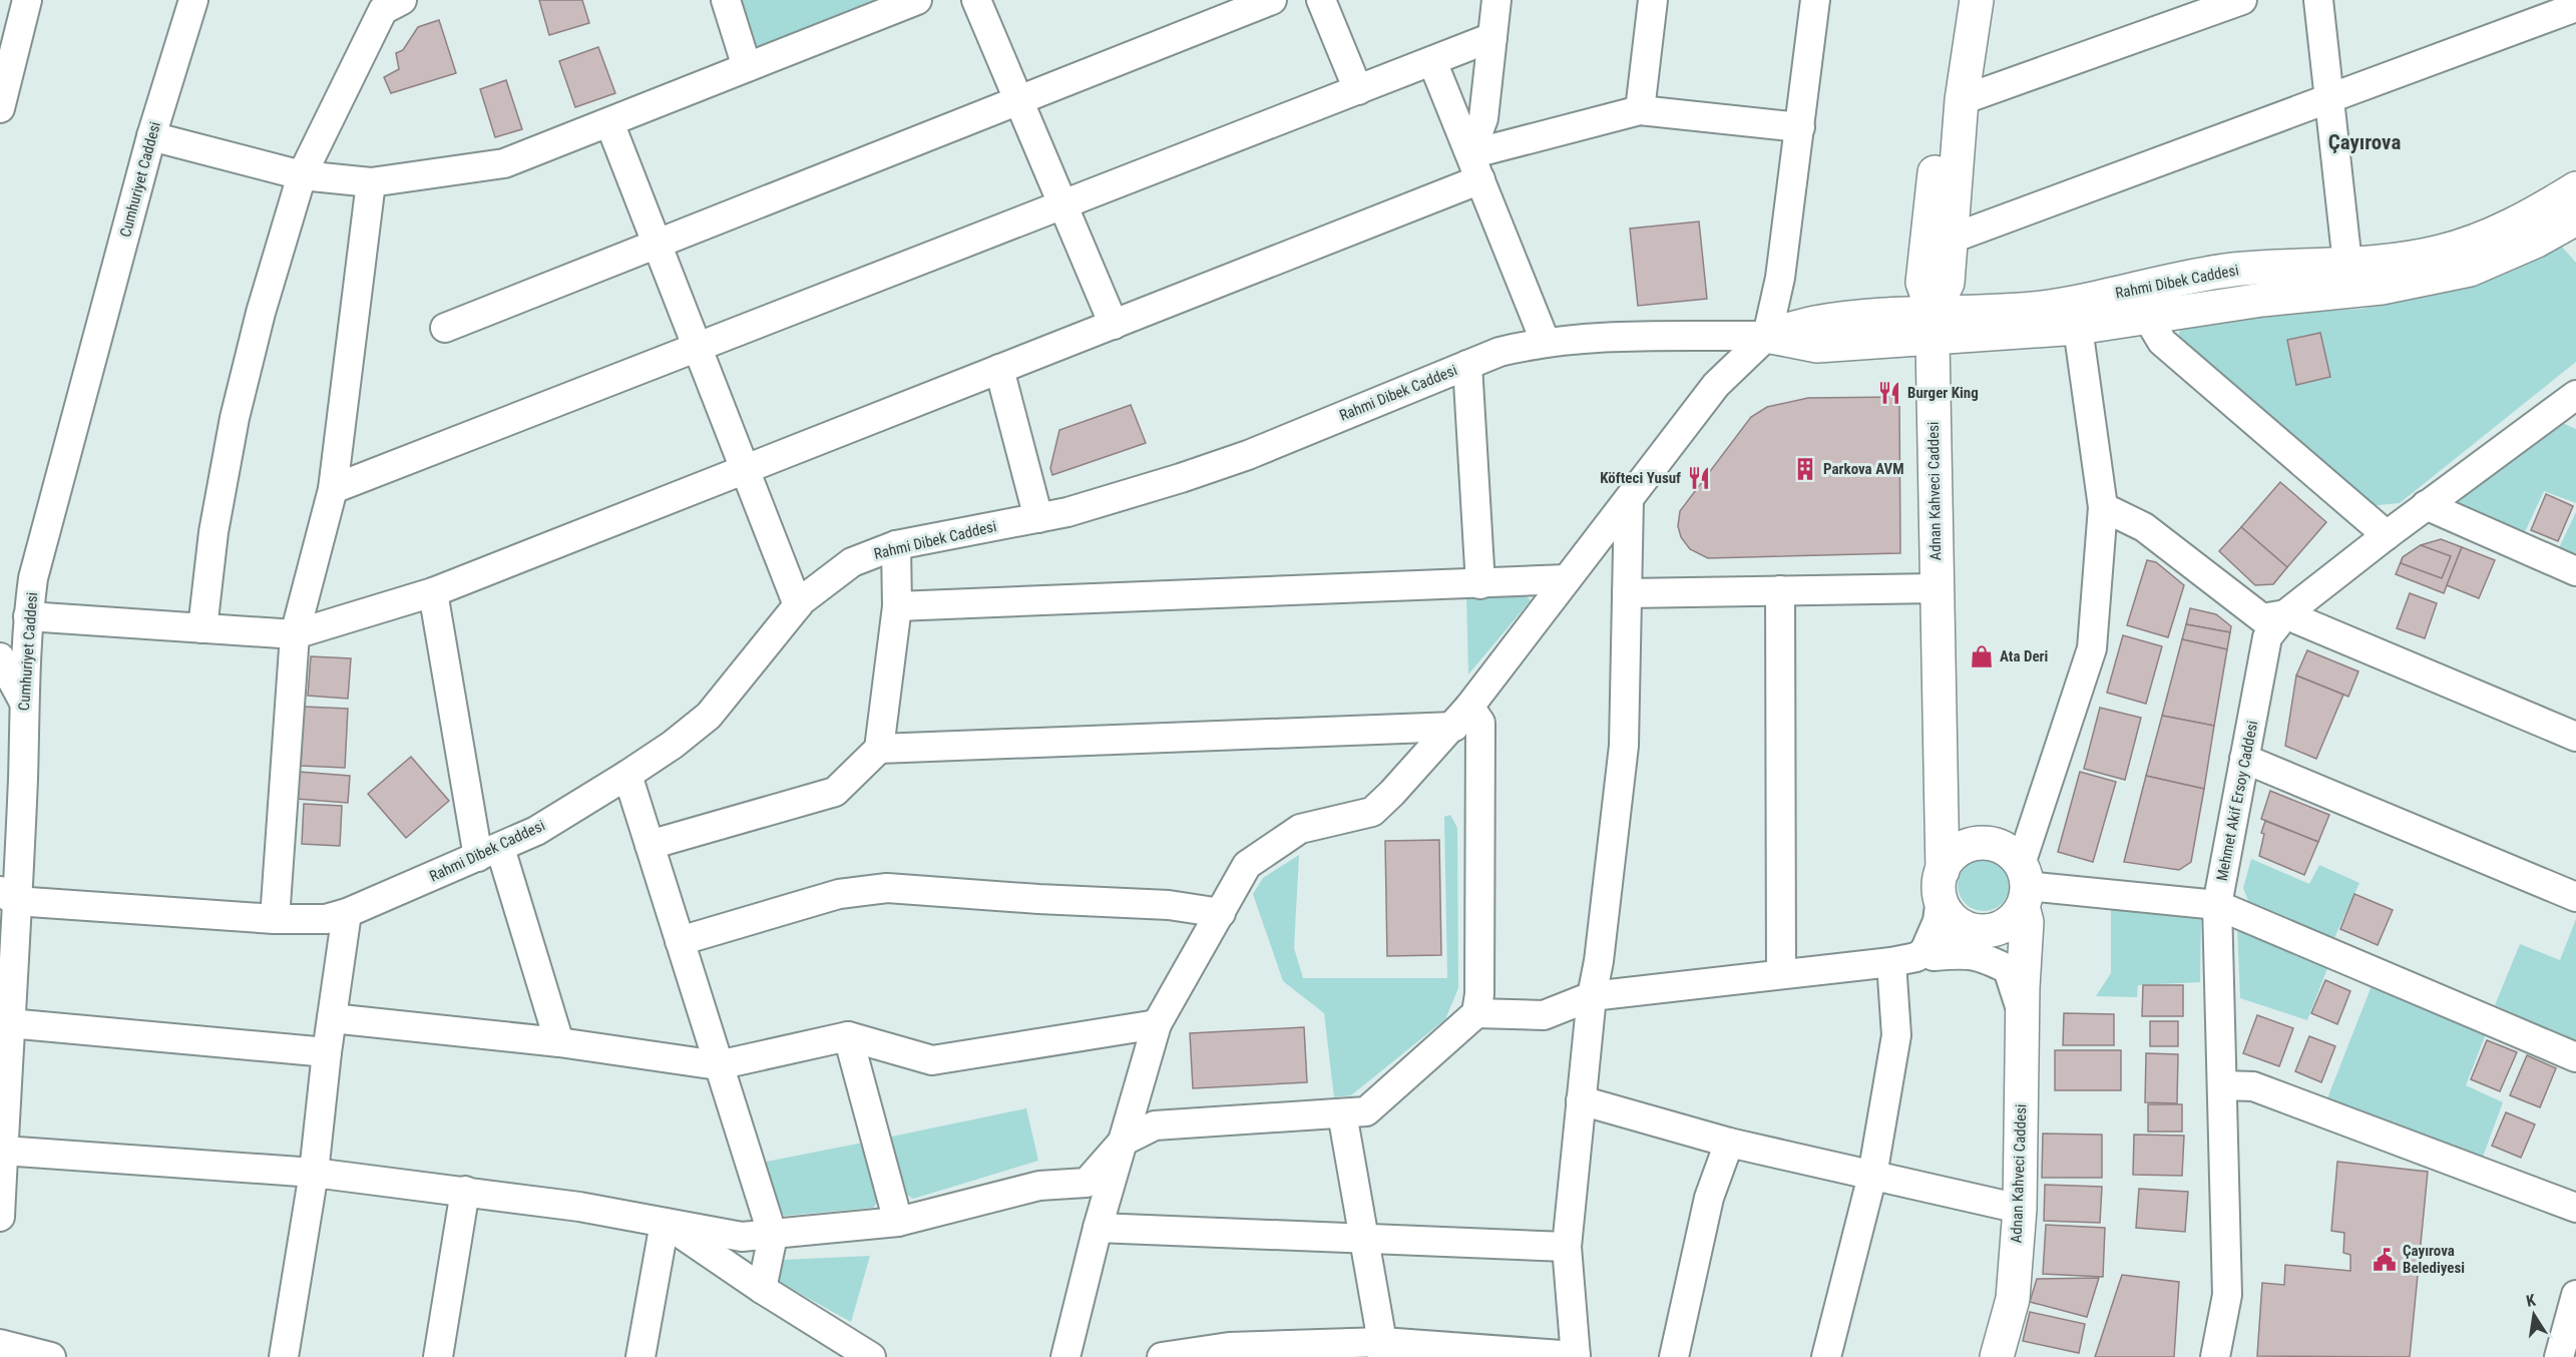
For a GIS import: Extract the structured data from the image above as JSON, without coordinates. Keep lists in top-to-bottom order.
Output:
{
  "streets": {
    "main road": ["Rahmi Dibek Caddesi", "Adnan Kahveci Caddesi"],
    "street": ["Cumhuriyet Caddesi", "Mehmet Akif Ersoy Caddesi"]
  },
  "crossings": [
    ["Cumhuriyet Caddesi", "Rahmi Dibek Caddesi"],
    ["Rahmi Dibek Caddesi", "Adnan Kahveci Caddesi"]
  ],
  "districts": ["Çayırova"],
  "places": {
    "restaurant": ["Burger King", "Köfteci Yusuf"],
    "building": ["Parkova AVM"],
    "shop": ["Ata Deri"],
    "public building": ["Çayırova Belediyesi"]
  },
  "north": "top"
}
